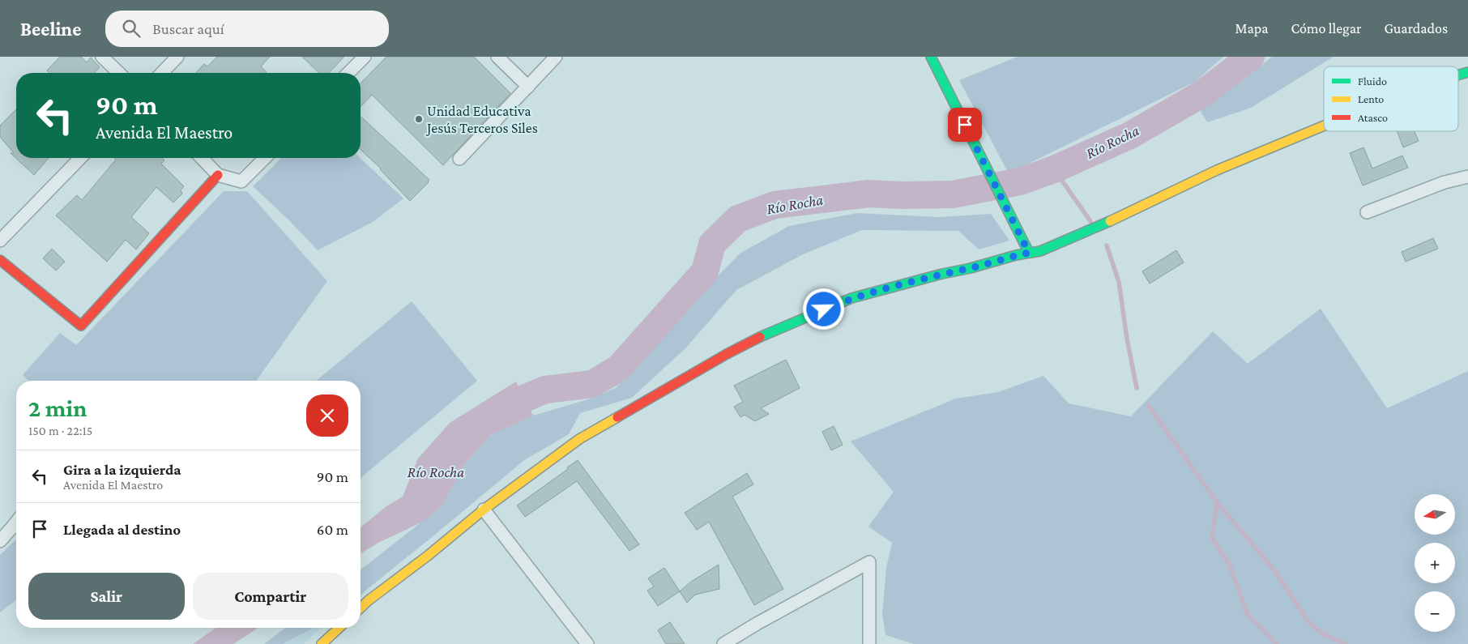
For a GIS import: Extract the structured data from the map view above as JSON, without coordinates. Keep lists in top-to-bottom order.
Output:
{
  "water": ["Río Rocha"],
  "places": ["Unidad Educativa Jesús Terceros Siles"],
  "legend": ["Fluido", "Lento", "Atasco"],
  "north": "left",
  "page": {
    "header": "Beeline",
    "search": "Buscar aquí",
    "nav": ["Mapa", "Cómo llegar", "Guardados"],
    "turn": ["90 m", "Avenida El Maestro"],
    "heading": ["2 min", "150 m · 22:15"],
    "list": [
      {
        "name": "Gira a la izquierda",
        "note": "Avenida El Maestro",
        "value": "90 m"
      },
      {
        "name": "Llegada al destino",
        "value": "60 m"
      }
    ],
    "map_buttons": ["+", "−"],
    "buttons": ["Salir", "Compartir"]
  }
}
